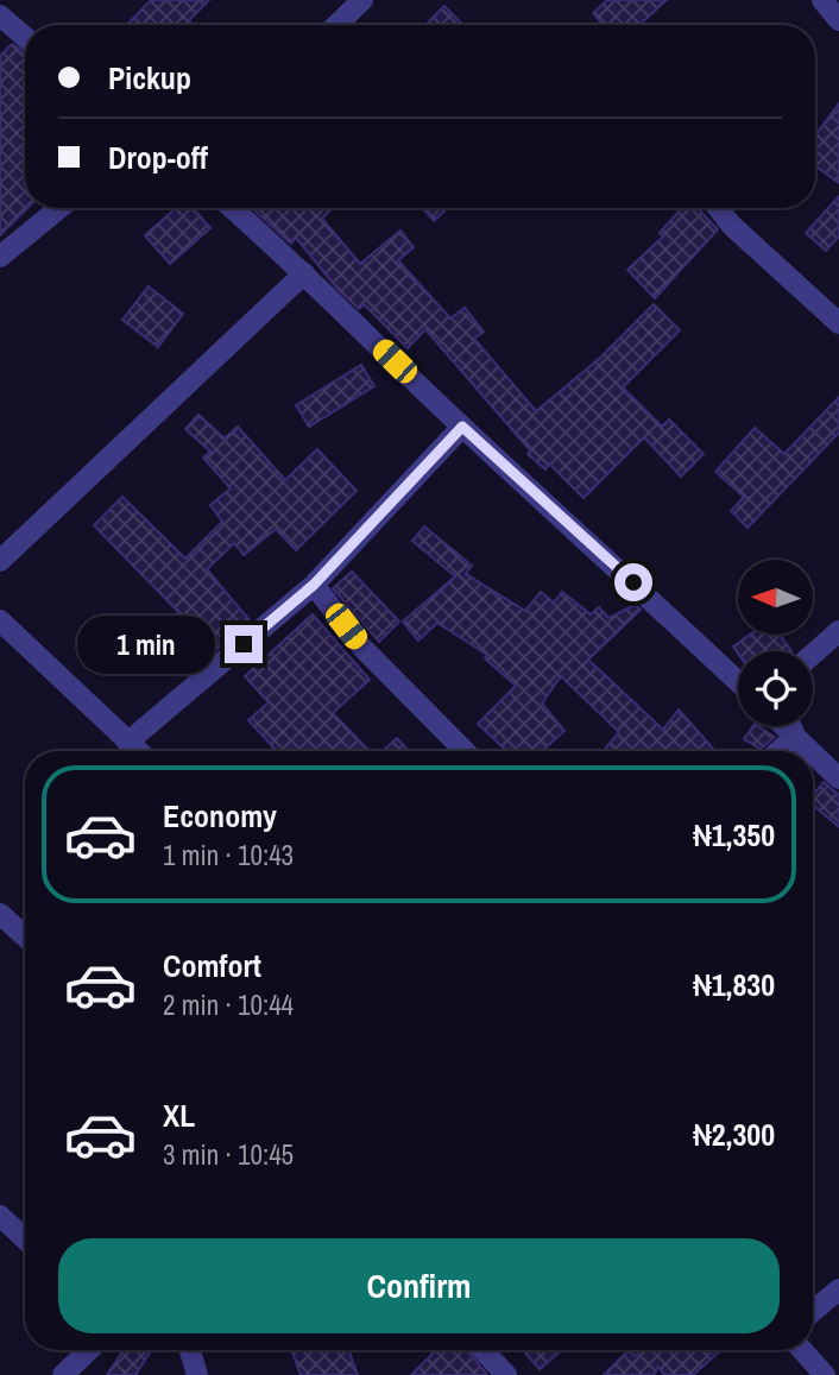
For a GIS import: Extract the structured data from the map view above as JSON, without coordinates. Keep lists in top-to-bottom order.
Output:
{
  "north": "left",
  "page": {
    "banner": ["Pickup", "Drop-off"],
    "bubble": "1 min",
    "list": [
      {
        "name": "Economy",
        "note": "1 min · 10:43",
        "value": "₦1,350"
      },
      {
        "name": "Comfort",
        "note": "2 min · 10:44",
        "value": "₦1,830"
      },
      {
        "name": "XL",
        "note": "3 min · 10:45",
        "value": "₦2,300"
      }
    ],
    "buttons": "Confirm"
  }
}
